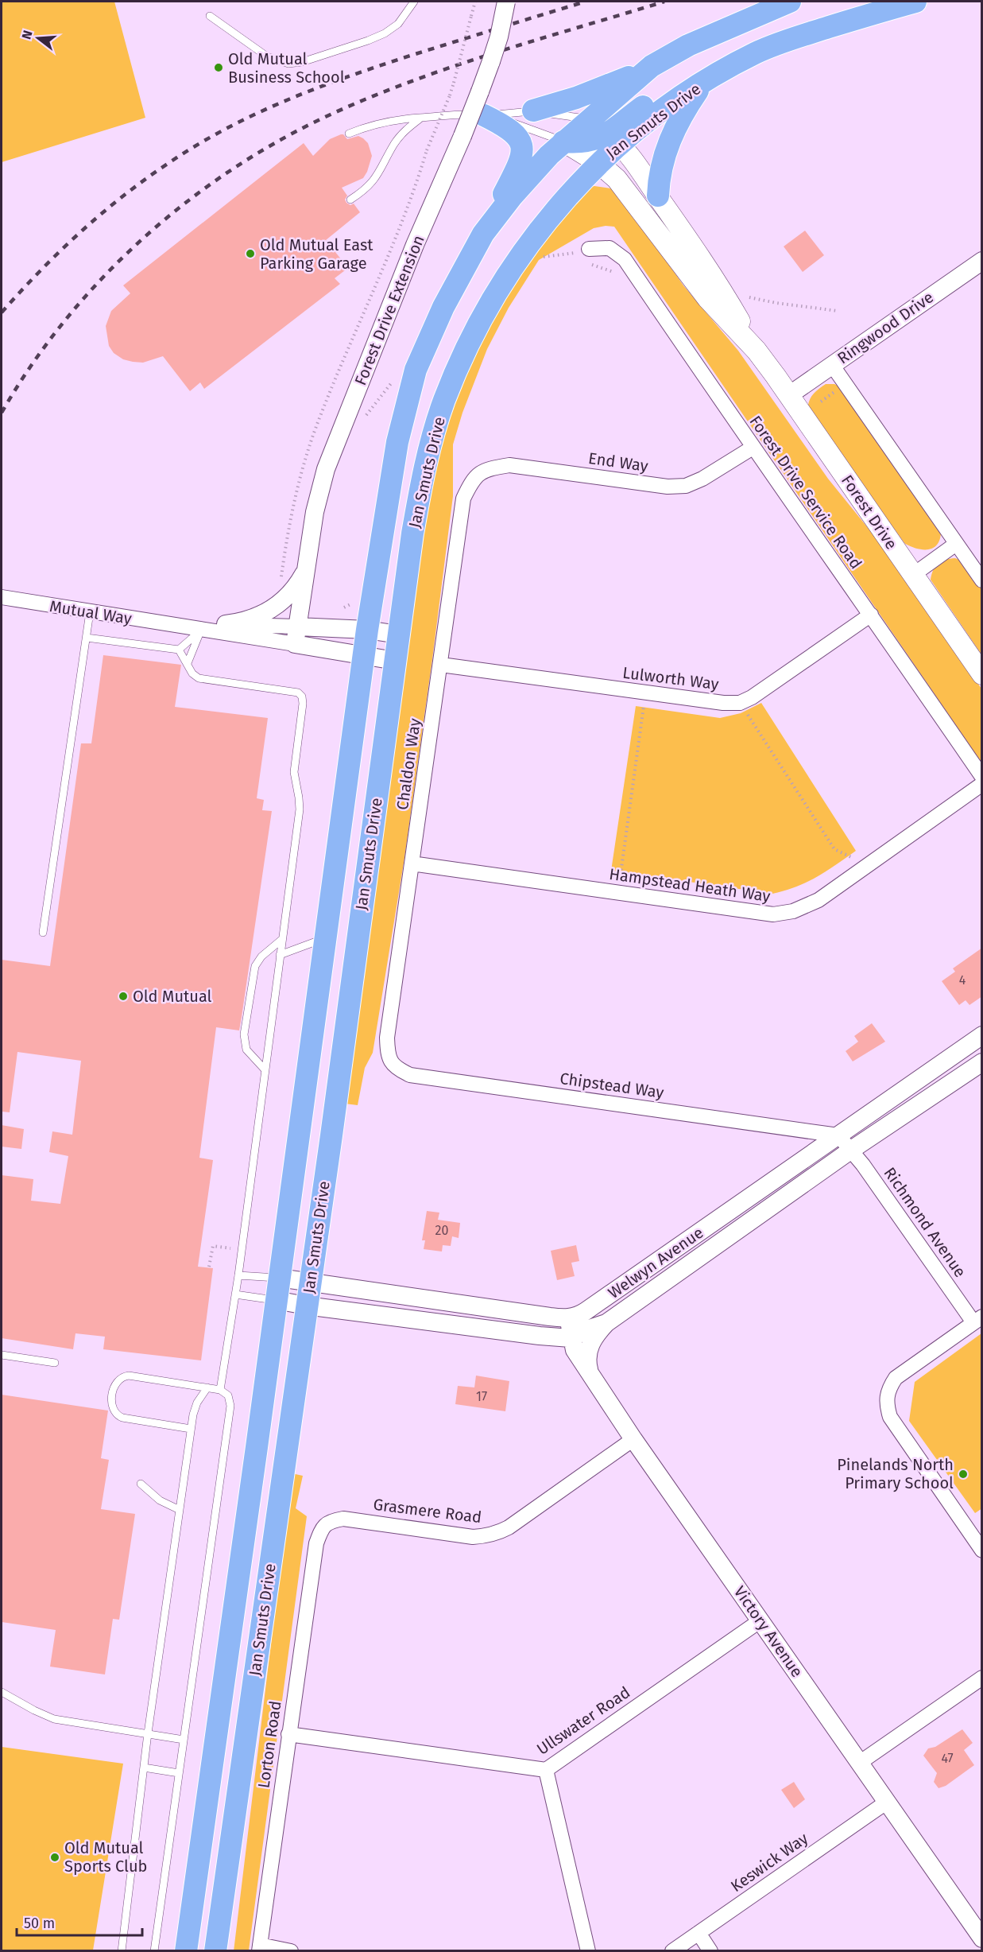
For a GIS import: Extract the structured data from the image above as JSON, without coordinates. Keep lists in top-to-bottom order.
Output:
{
  "streets": {
    "main road": ["Jan Smuts Drive", "Forest Drive"],
    "street": [
      "Forest Drive Extension",
      "Ringwood Drive",
      "End Way",
      "Forest Drive Service Road",
      "Mutual Way",
      "Lulworth Way",
      "Chaldon Way",
      "Hampstead Heath Way",
      "Chipstead Way",
      "Richmond Avenue",
      "Welwyn Avenue",
      "Grasmere Road",
      "Victory Avenue",
      "Ullswater Road",
      "Lorton Road",
      "Keswick Way"
    ]
  },
  "crossings": [
    ["Jan Smuts Drive", "Forest Drive"],
    ["Jan Smuts Drive", "Mutual Way"],
    ["Forest Drive Extension", "Mutual Way"],
    ["Ringwood Drive", "Forest Drive"],
    ["End Way", "Forest Drive Service Road"],
    ["End Way", "Chaldon Way"],
    ["Forest Drive Service Road", "Lulworth Way"],
    ["Lulworth Way", "Chaldon Way"],
    ["Chaldon Way", "Hampstead Heath Way"],
    ["Chaldon Way", "Chipstead Way"],
    ["Chipstead Way", "Richmond Avenue"],
    ["Chipstead Way", "Welwyn Avenue"],
    ["Richmond Avenue", "Welwyn Avenue"],
    ["Welwyn Avenue", "Victory Avenue"],
    ["Grasmere Road", "Victory Avenue"],
    ["Grasmere Road", "Lorton Road"],
    ["Victory Avenue", "Ullswater Road"],
    ["Victory Avenue", "Keswick Way"],
    ["Ullswater Road", "Lorton Road"]
  ],
  "places": [
    "Old Mutual Business School",
    "Old Mutual East Parking Garage",
    "Old Mutual",
    "Pinelands North Primary School",
    "Old Mutual Sports Club"
  ],
  "house_numbers": [
    "4",
    "20",
    "17",
    "47"
  ],
  "scale_bar": "50 m",
  "north": "left"
}
